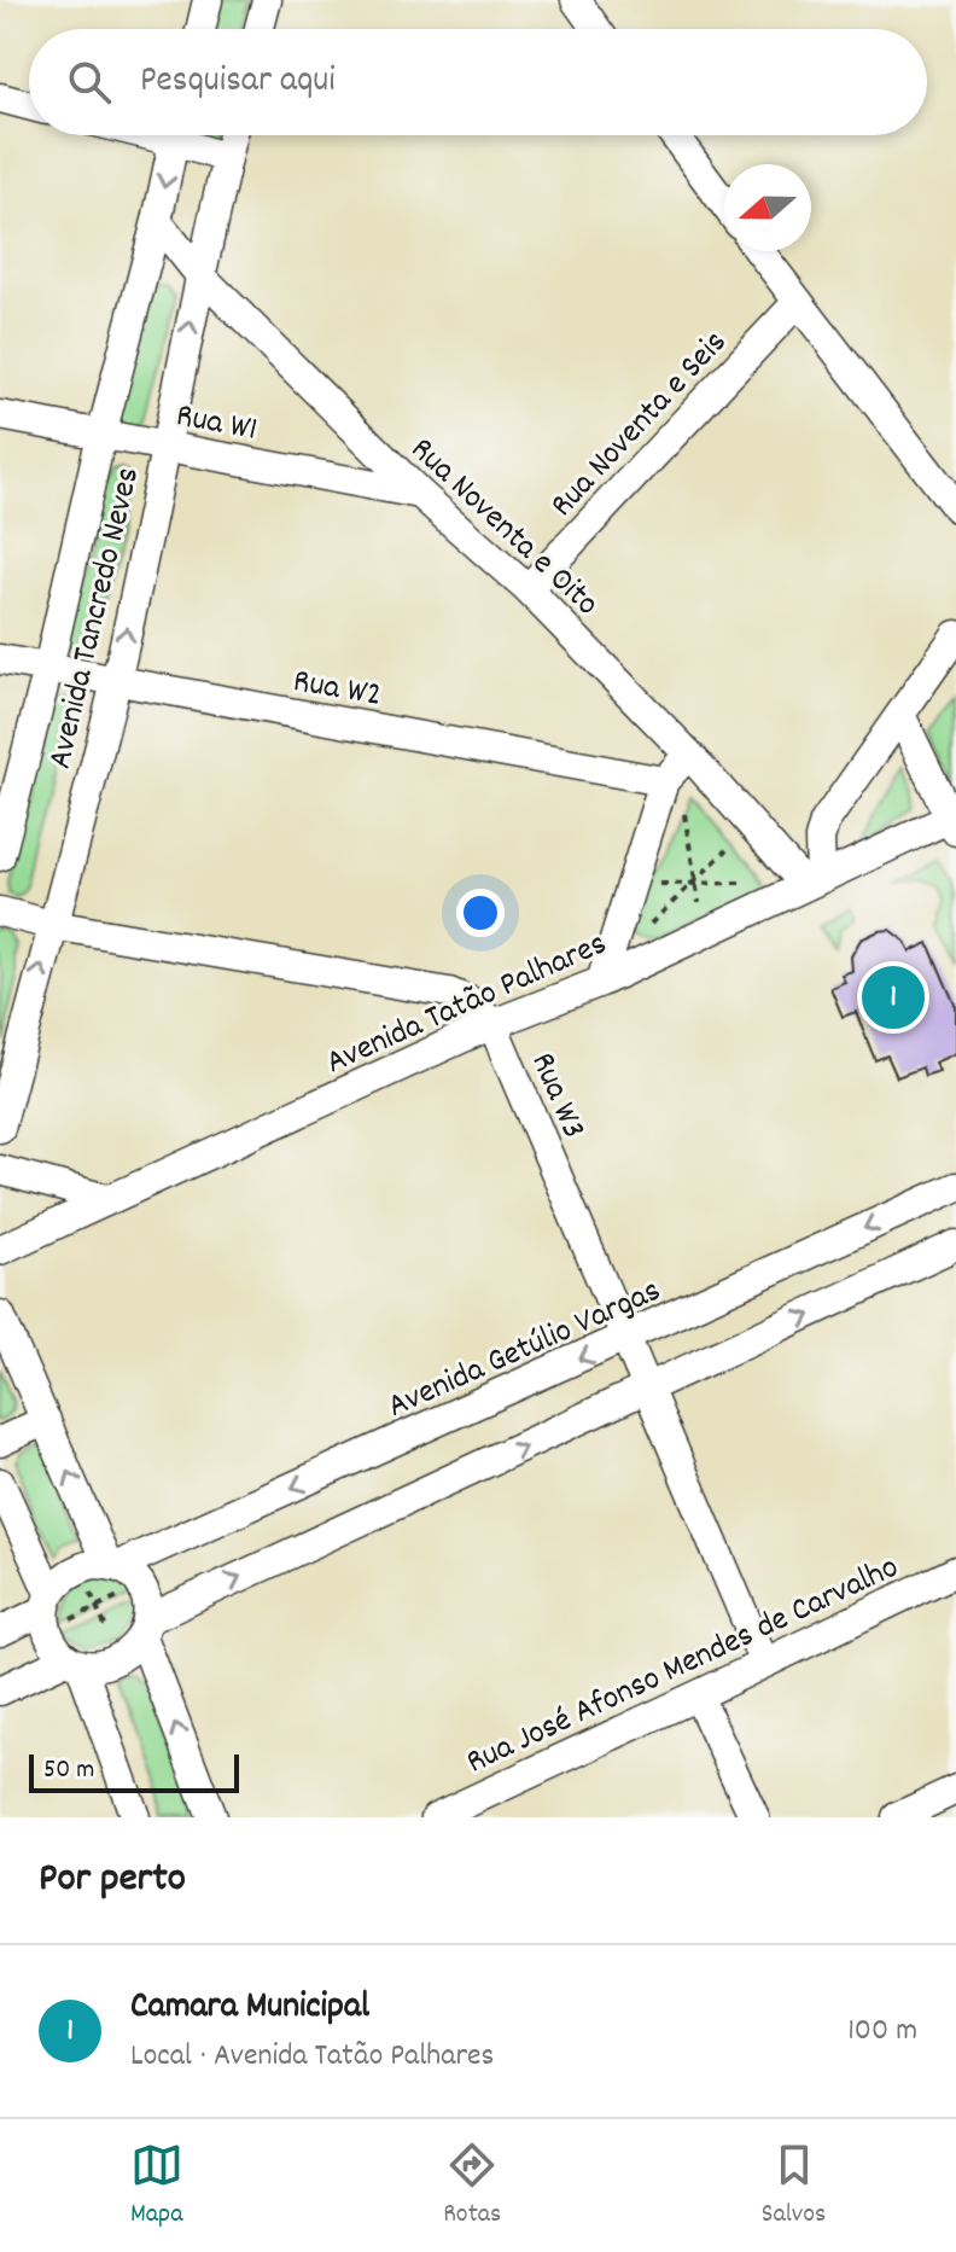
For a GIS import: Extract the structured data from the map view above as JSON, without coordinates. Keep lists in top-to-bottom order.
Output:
{
  "streets": {
    "street": [
      "Rua W1",
      "Rua Noventa e Seis",
      "Rua Noventa e Oito",
      "Avenida Tancredo Neves",
      "Rua W2",
      "Avenida Tatão Palhares",
      "Rua W3",
      "Avenida Getúlio Vargas",
      "Rua José Afonso Mendes de Carvalho"
    ]
  },
  "crossings": [
    ["Rua W1", "Rua Noventa e Oito"],
    ["Rua W1", "Avenida Tancredo Neves"],
    ["Rua Noventa e Seis", "Rua Noventa e Oito"],
    ["Rua Noventa e Oito", "Avenida Tancredo Neves"],
    ["Rua Noventa e Oito", "Avenida Tatão Palhares"],
    ["Avenida Tancredo Neves", "Rua W2"],
    ["Avenida Tancredo Neves", "Rua W3"],
    ["Avenida Tatão Palhares", "Rua W3"],
    ["Rua W3", "Avenida Getúlio Vargas"],
    ["Rua W3", "Rua José Afonso Mendes de Carvalho"]
  ],
  "scale_bar": "50 m",
  "north": "left",
  "page": {
    "search": "Pesquisar aqui",
    "pins": "1",
    "scale": "50 m",
    "heading": "Por perto",
    "list": [
      {
        "mark": "1",
        "name": "Camara Municipal",
        "note": "Local · Avenida Tatão Palhares",
        "value": "100 m"
      }
    ],
    "nav": ["Mapa", "Rotas", "Salvos"]
  }
}
